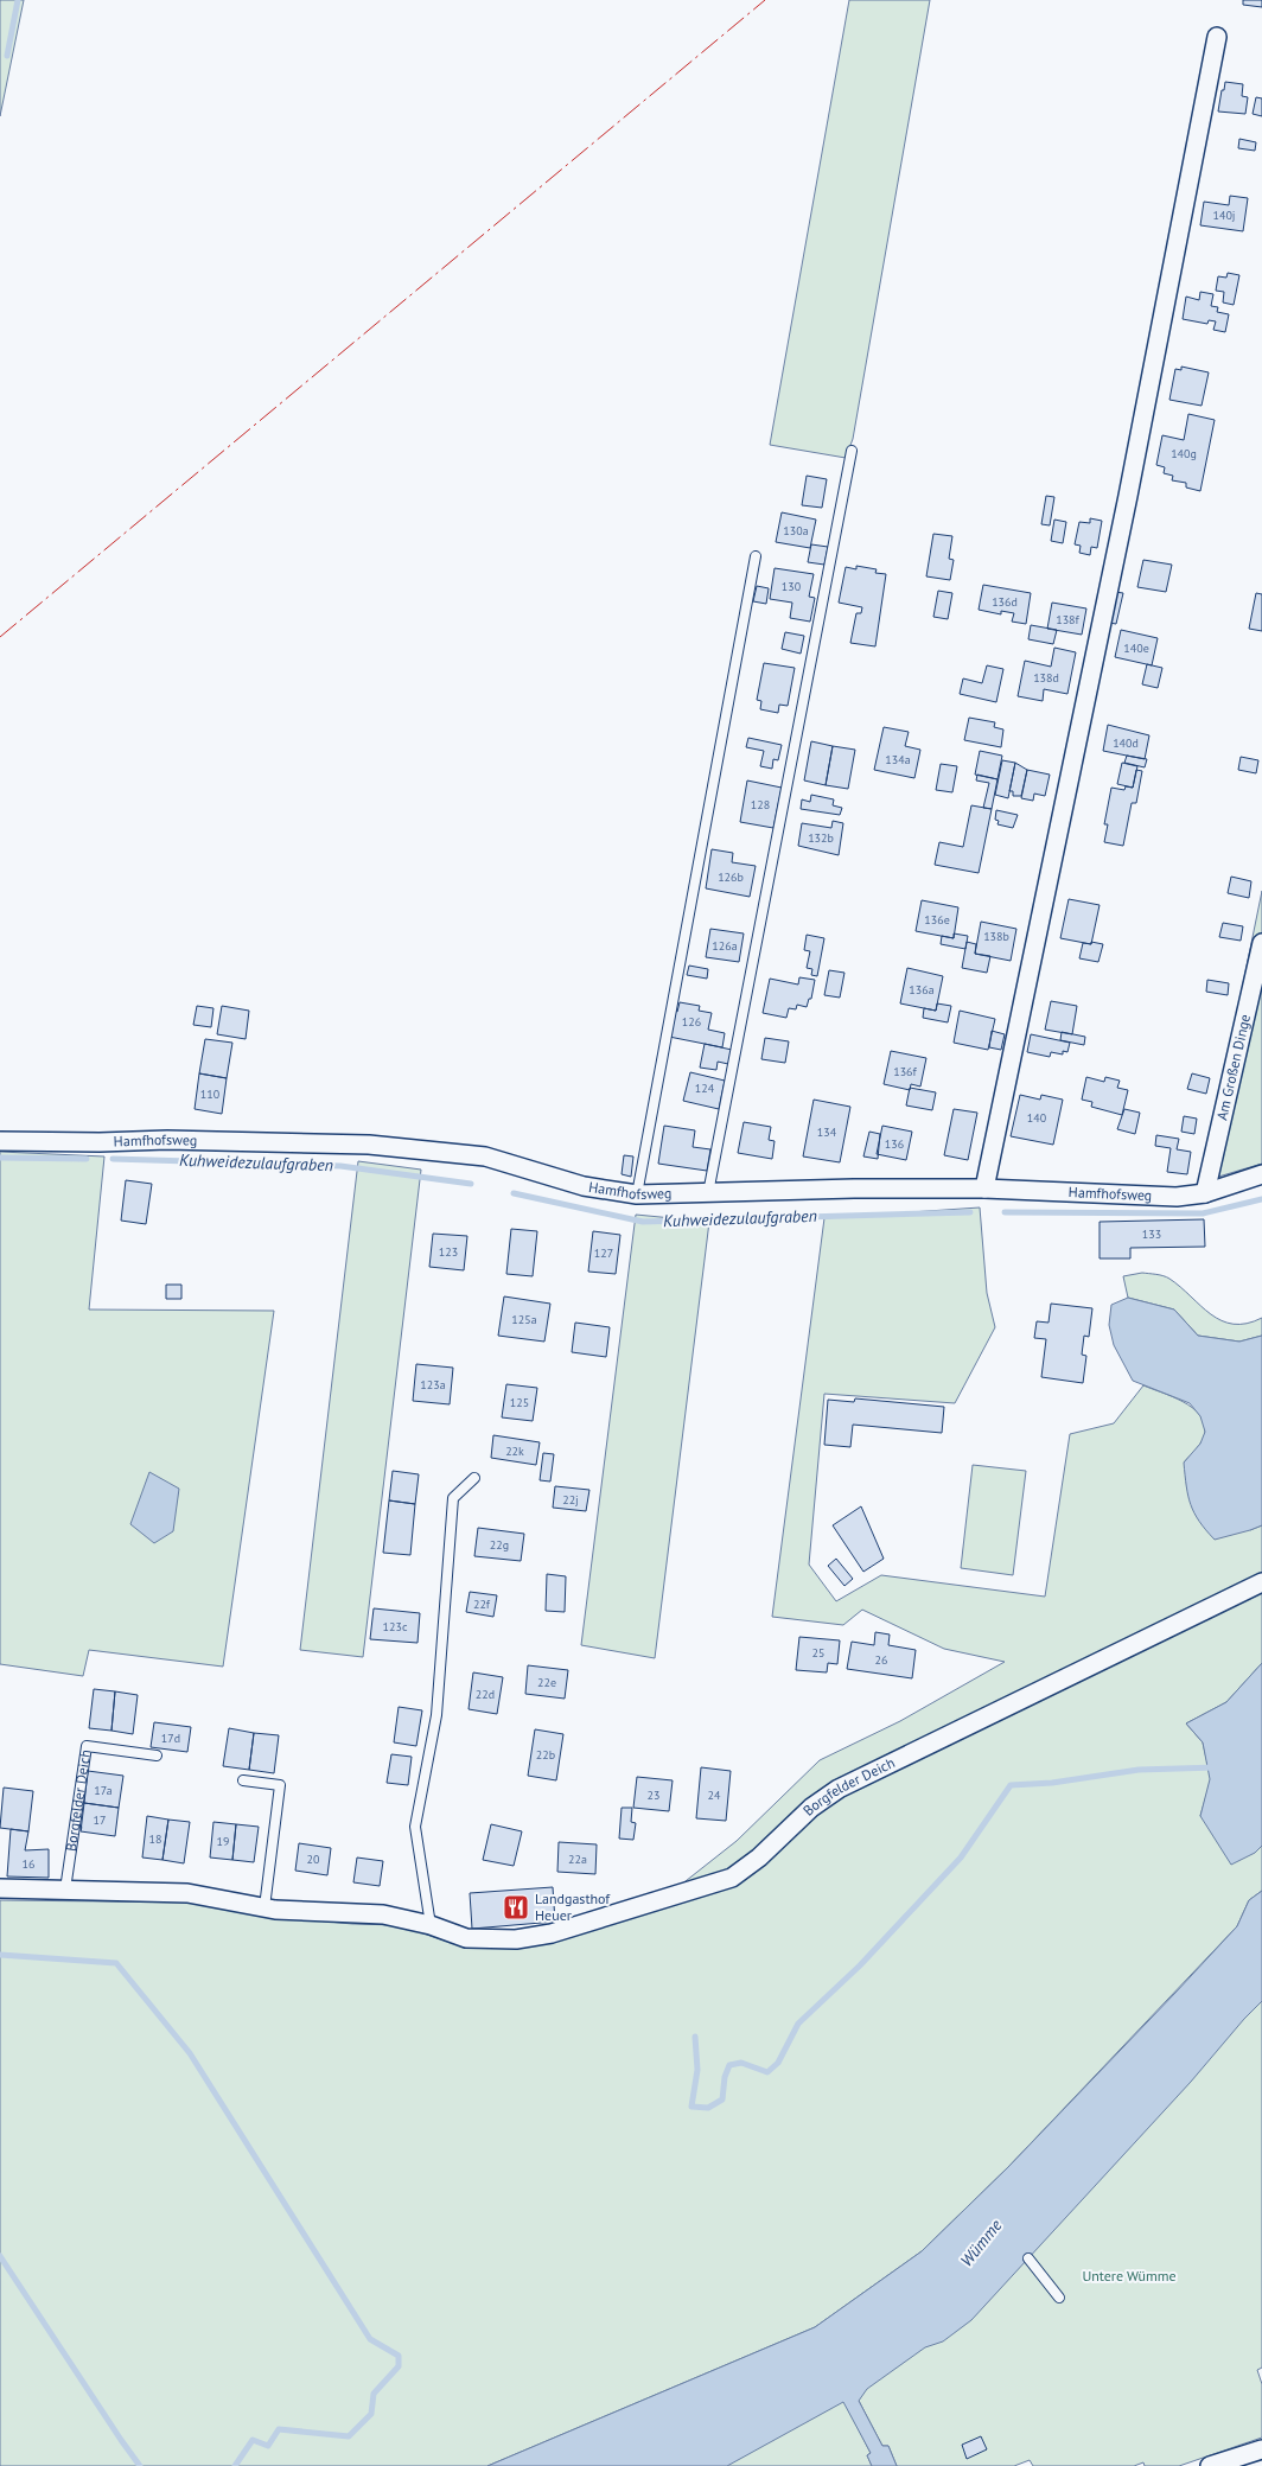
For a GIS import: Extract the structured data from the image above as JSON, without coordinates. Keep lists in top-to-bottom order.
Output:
{
  "streets": {
    "street": ["Am Großen Dinge", "Hamfhofsweg", "Borgfelder Deich"]
  },
  "crossings": [
    ["Am Großen Dinge", "Hamfhofsweg"]
  ],
  "water": ["Kuhweidezulaufgraben", "Wümme"],
  "parks": ["Untere Wümme"],
  "places": {
    "restaurant": ["Landgasthof Heuer"]
  },
  "house_numbers": [
    "140j",
    "140g",
    "130a",
    "130",
    "136d",
    "138f",
    "140e",
    "138d",
    "140d",
    "134a",
    "128",
    "132b",
    "126b",
    "136e",
    "138b",
    "126a",
    "136a",
    "126",
    "136f",
    "124",
    "110",
    "140",
    "134",
    "136",
    "133",
    "123",
    "127",
    "125a",
    "123a",
    "125",
    "22k",
    "22j",
    "22g",
    "22f",
    "123c",
    "25",
    "26",
    "22e",
    "22d",
    "17d",
    "22b",
    "17a",
    "23",
    "24",
    "17",
    "18",
    "19",
    "20",
    "22a",
    "16"
  ]
}
